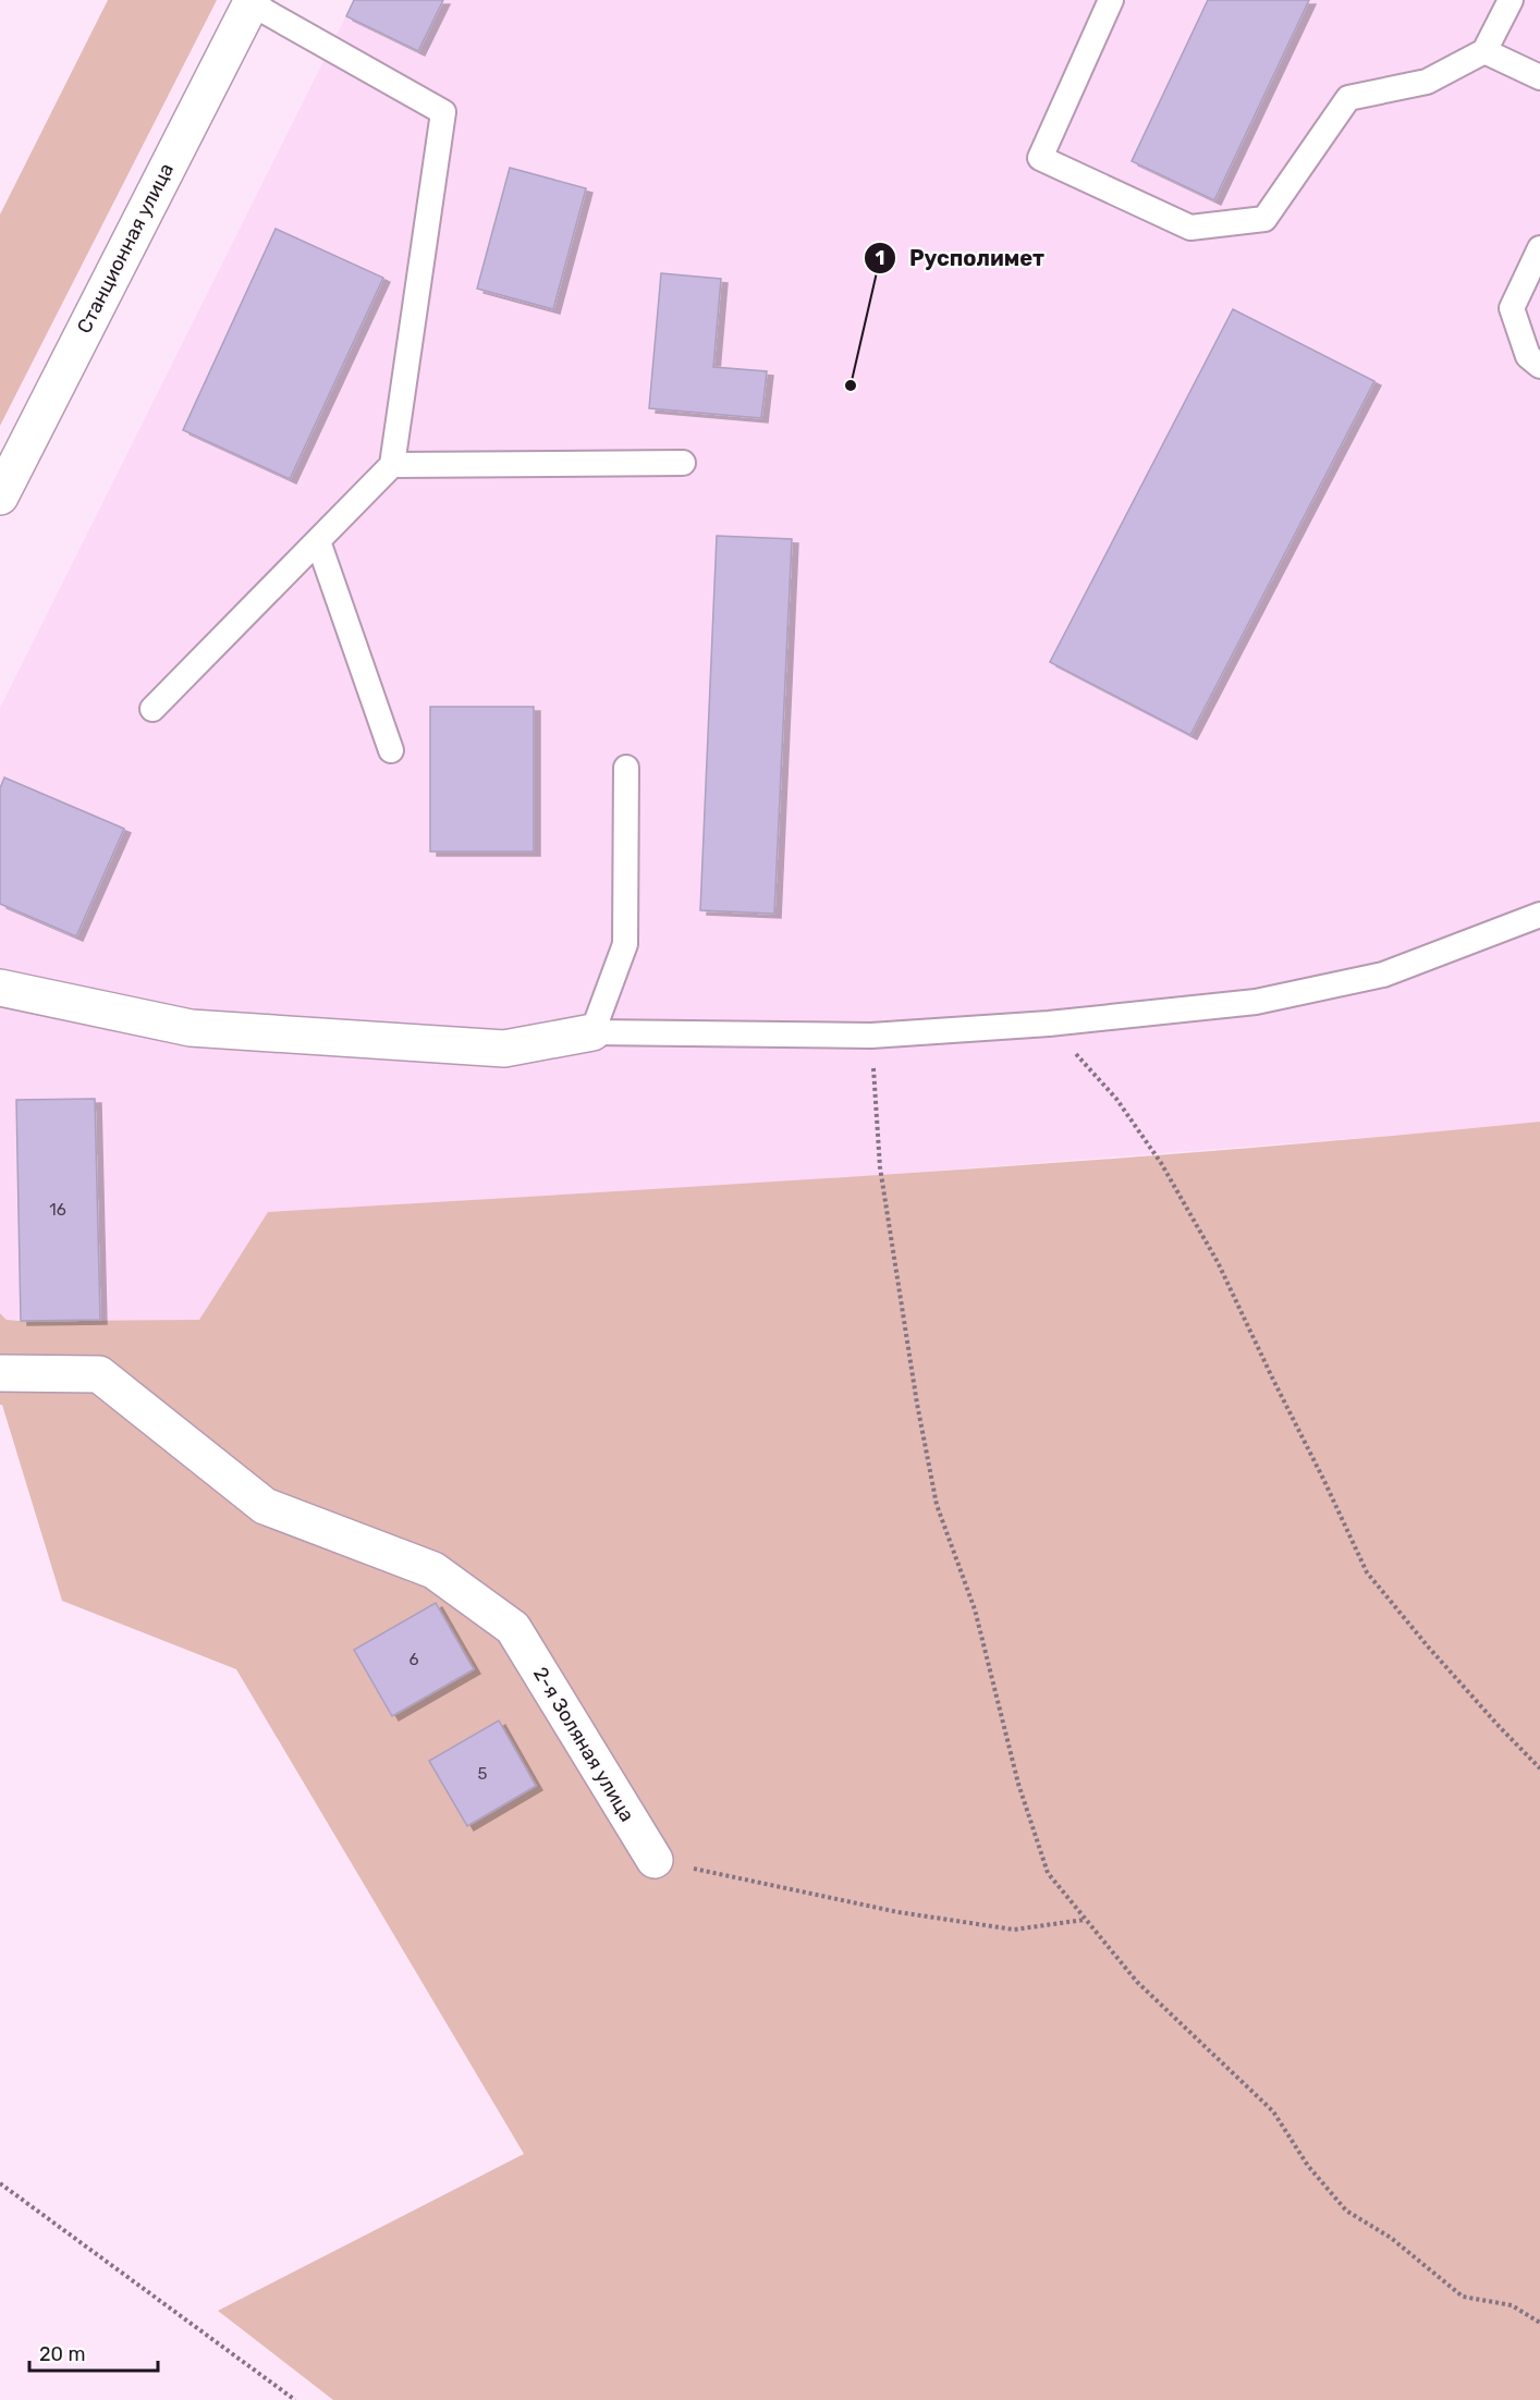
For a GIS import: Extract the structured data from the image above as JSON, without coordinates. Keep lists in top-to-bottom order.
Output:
{
  "streets": {
    "street": ["Станционная улица", "2-я Золяная улица"]
  },
  "places": ["Русполимет"],
  "house_numbers": ["16", "6", "5"],
  "scale_bar": "20 m"
}
